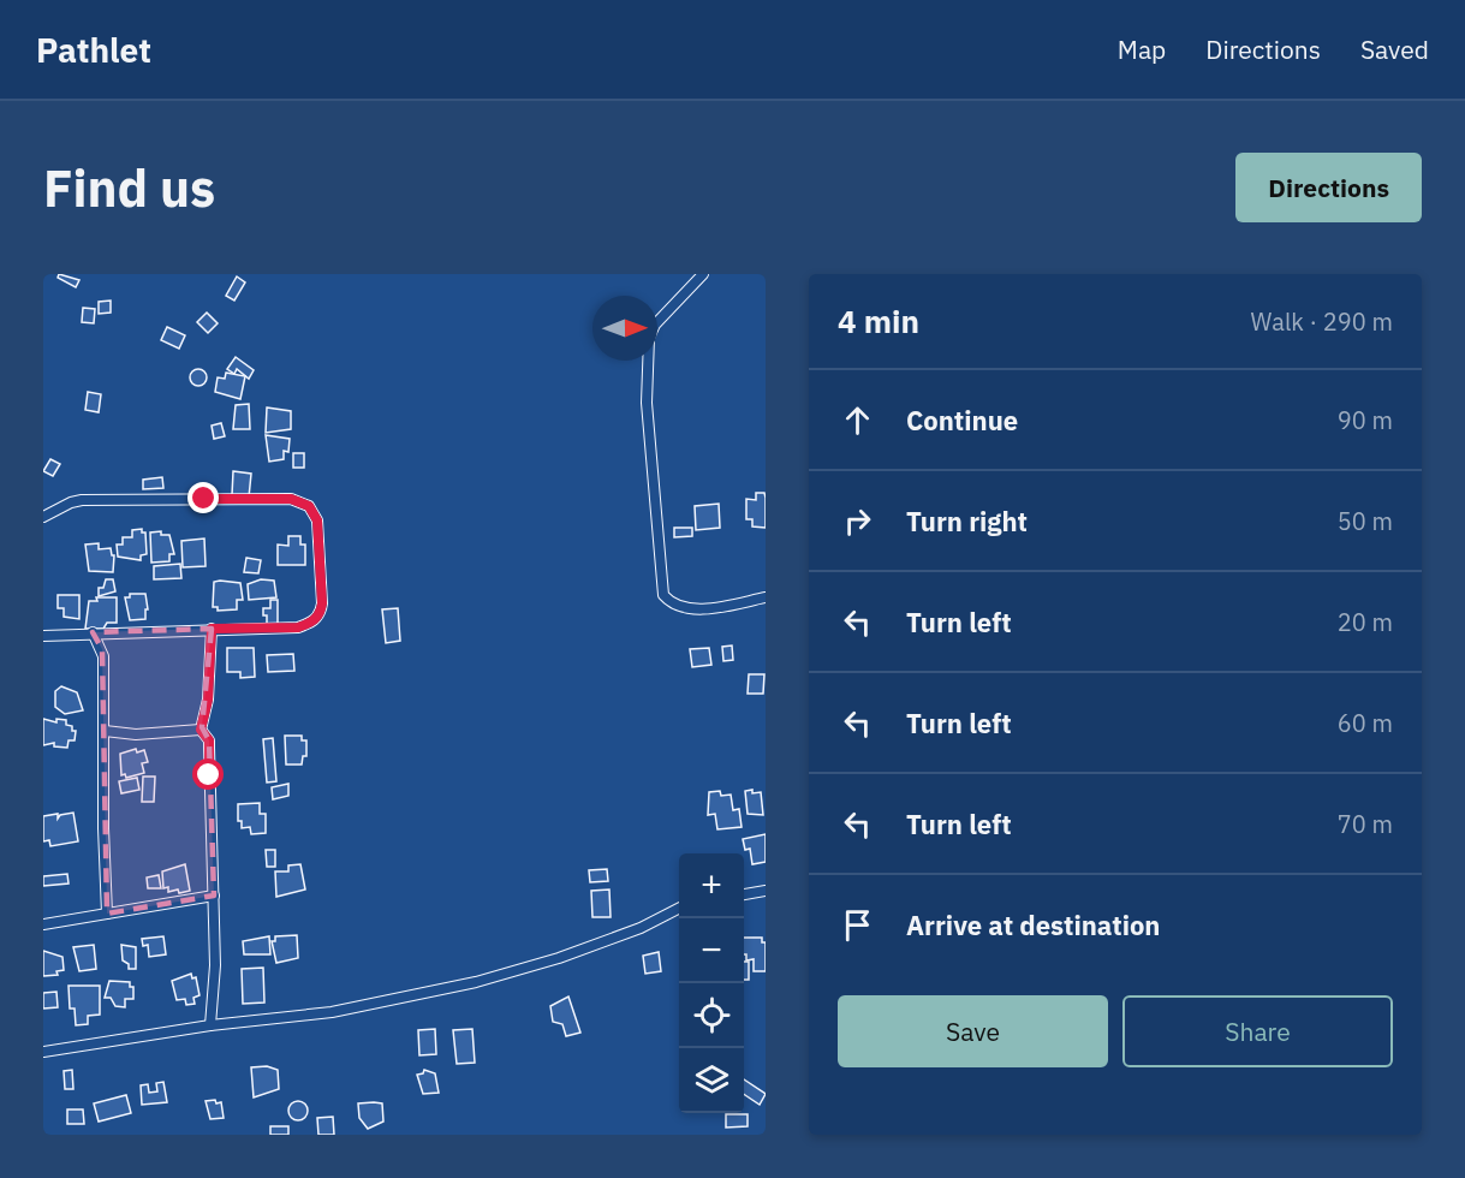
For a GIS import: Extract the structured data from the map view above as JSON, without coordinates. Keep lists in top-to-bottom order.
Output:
{
  "north": "right",
  "page": {
    "header": "Pathlet",
    "nav": ["Map", "Directions", "Saved"],
    "buttons": [
      "Directions",
      ["Save", "Share"]
    ],
    "title": "Find us",
    "heading": ["4 min", "Walk · 290 m"],
    "list": [
      ["Continue", "90 m"],
      ["Turn right", "50 m"],
      ["Turn left", "20 m"],
      ["Turn left", "60 m"],
      ["Turn left", "70 m"],
      "Arrive at destination"
    ],
    "map_buttons": ["+", "−"]
  }
}
